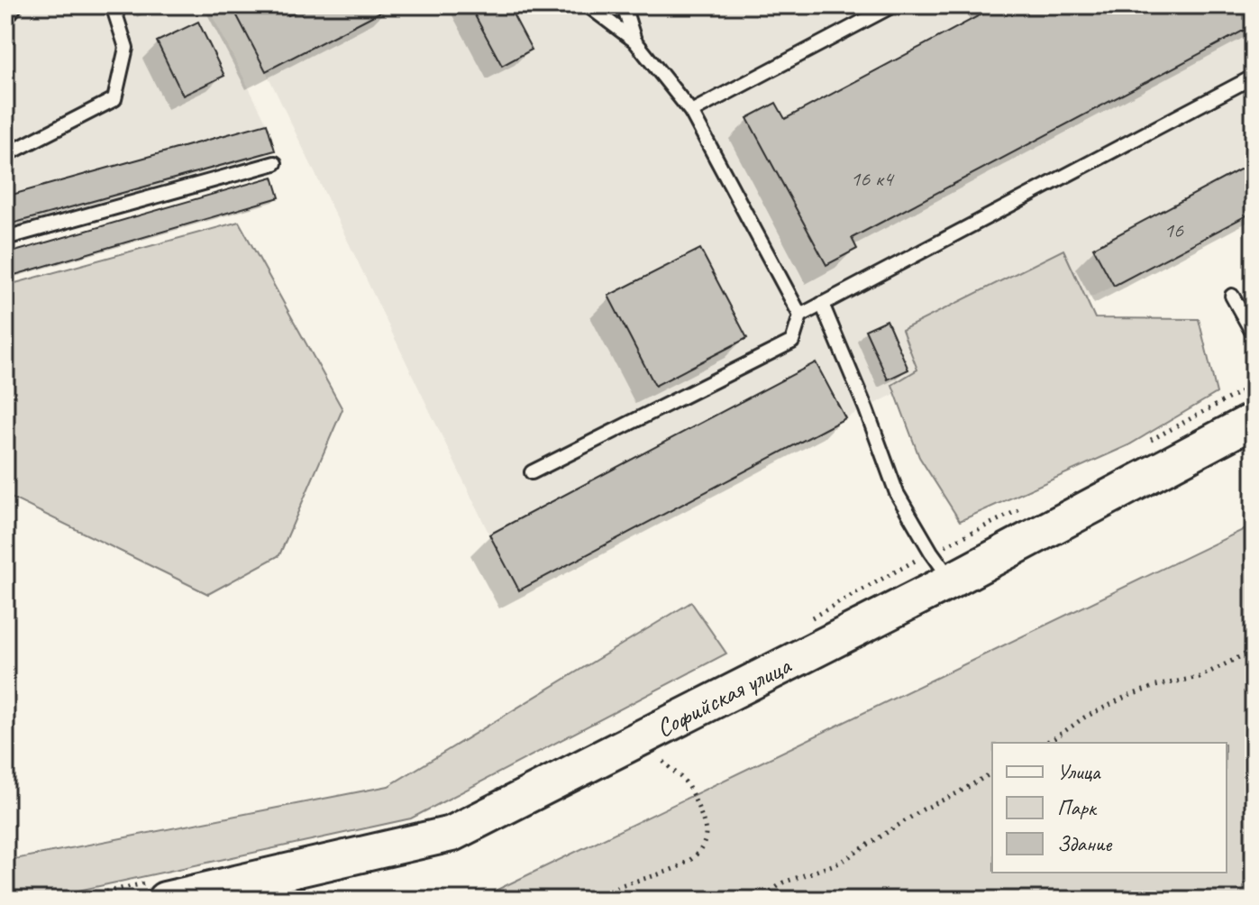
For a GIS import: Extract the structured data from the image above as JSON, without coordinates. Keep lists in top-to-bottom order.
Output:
{
  "streets": {
    "main road": ["Софийская улица"]
  },
  "house_numbers": ["16 к4", "16"],
  "legend": ["Улица", "Парк", "Здание"]
}
